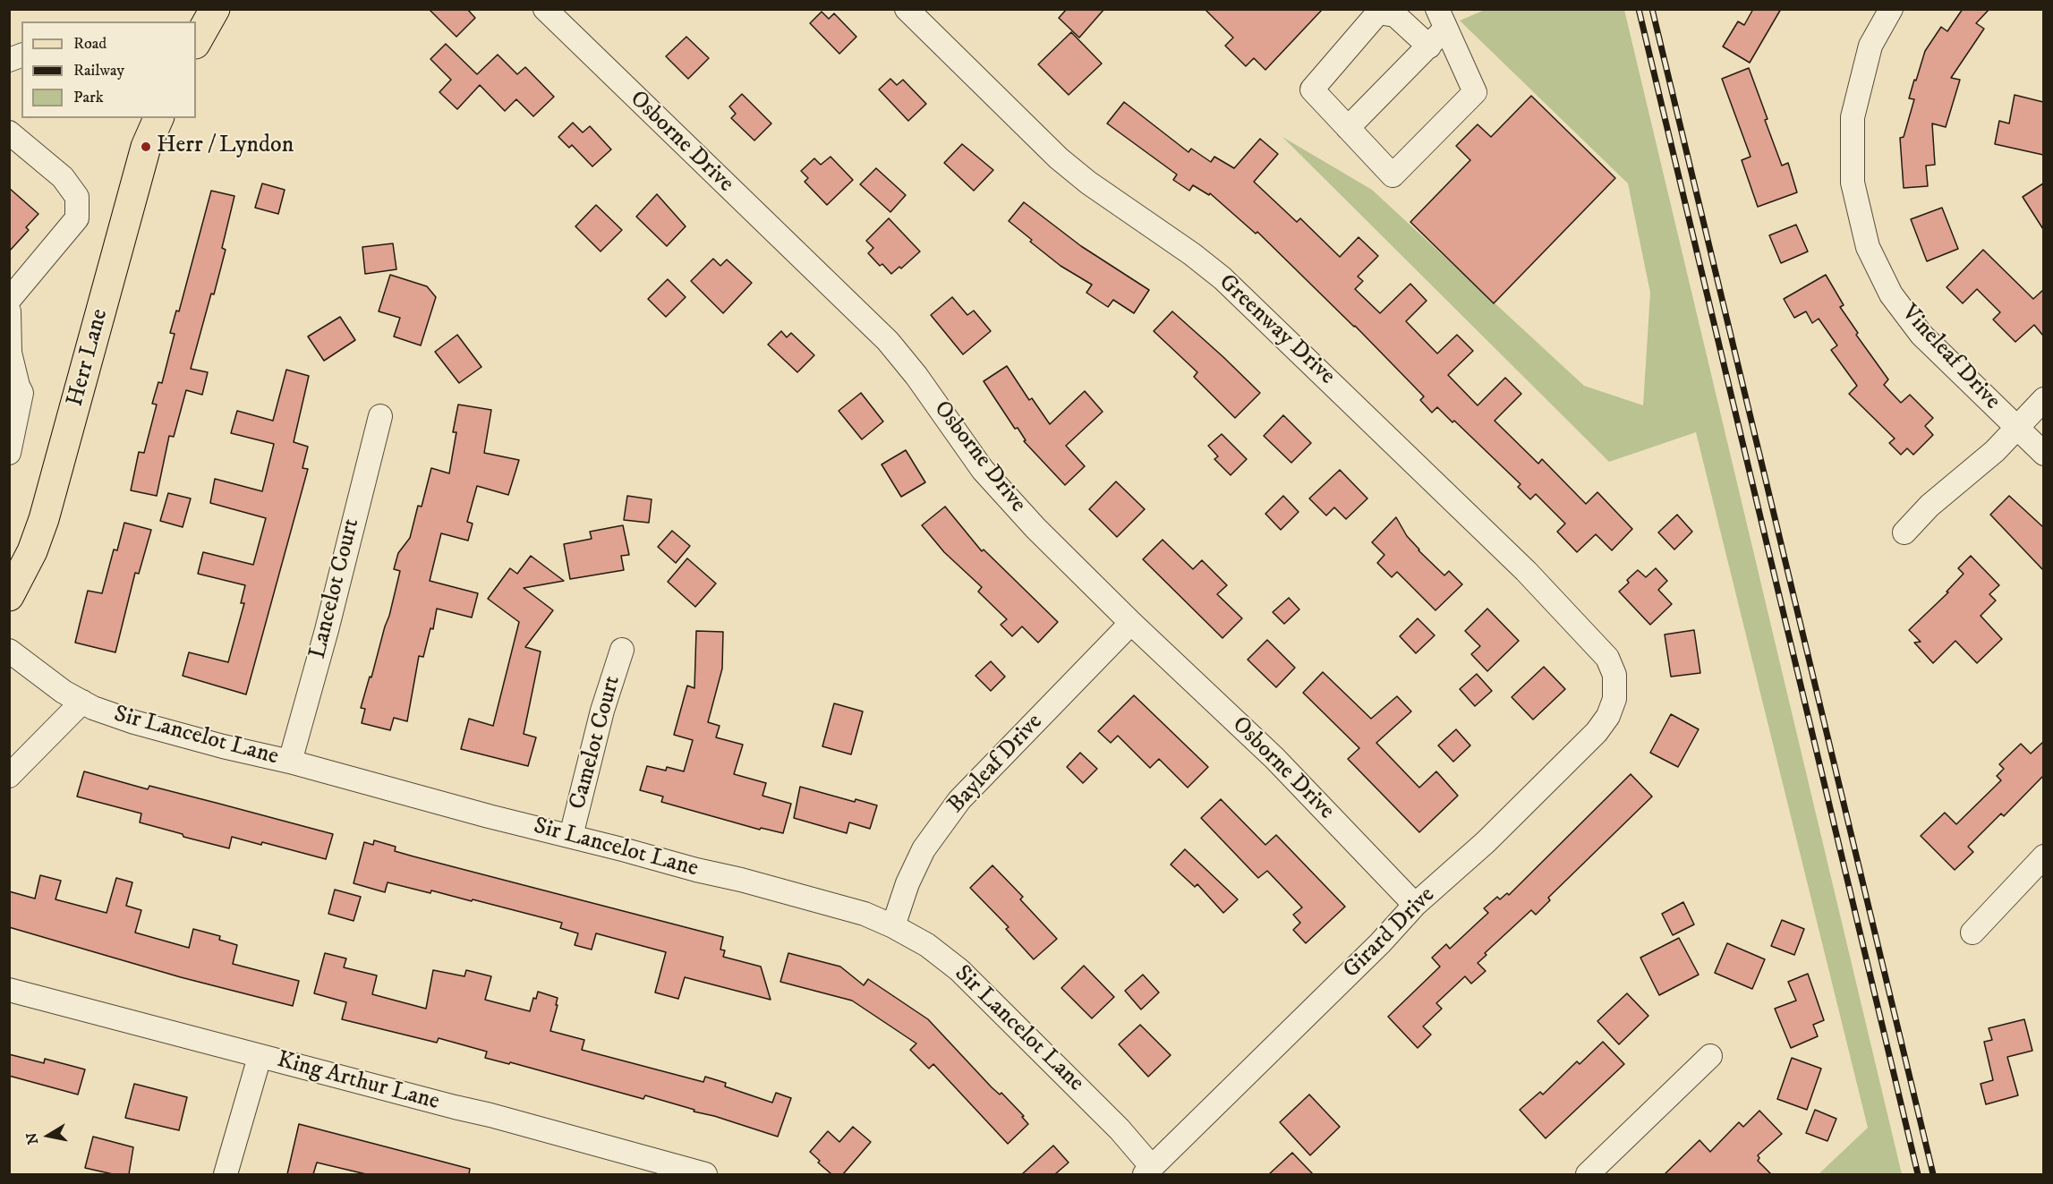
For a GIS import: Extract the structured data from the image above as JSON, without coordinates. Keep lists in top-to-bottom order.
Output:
{
  "streets": {
    "main road": ["Herr Lane"],
    "street": [
      "Osborne Drive",
      "Greenway Drive",
      "Vineleaf Drive",
      "Lancelot Court",
      "Sir Lancelot Lane",
      "Camelot Court",
      "Bayleaf Drive",
      "Girard Drive",
      "King Arthur Lane"
    ]
  },
  "crossings": [
    ["Osborne Drive", "Bayleaf Drive"],
    ["Osborne Drive", "Girard Drive"],
    ["Greenway Drive", "Girard Drive"],
    ["Lancelot Court", "Sir Lancelot Lane"],
    ["Sir Lancelot Lane", "Camelot Court"],
    ["Sir Lancelot Lane", "Bayleaf Drive"],
    ["Sir Lancelot Lane", "Girard Drive"]
  ],
  "places": ["Herr / Lyndon"],
  "legend": ["Road", "Railway", "Park"],
  "north": "left"
}
